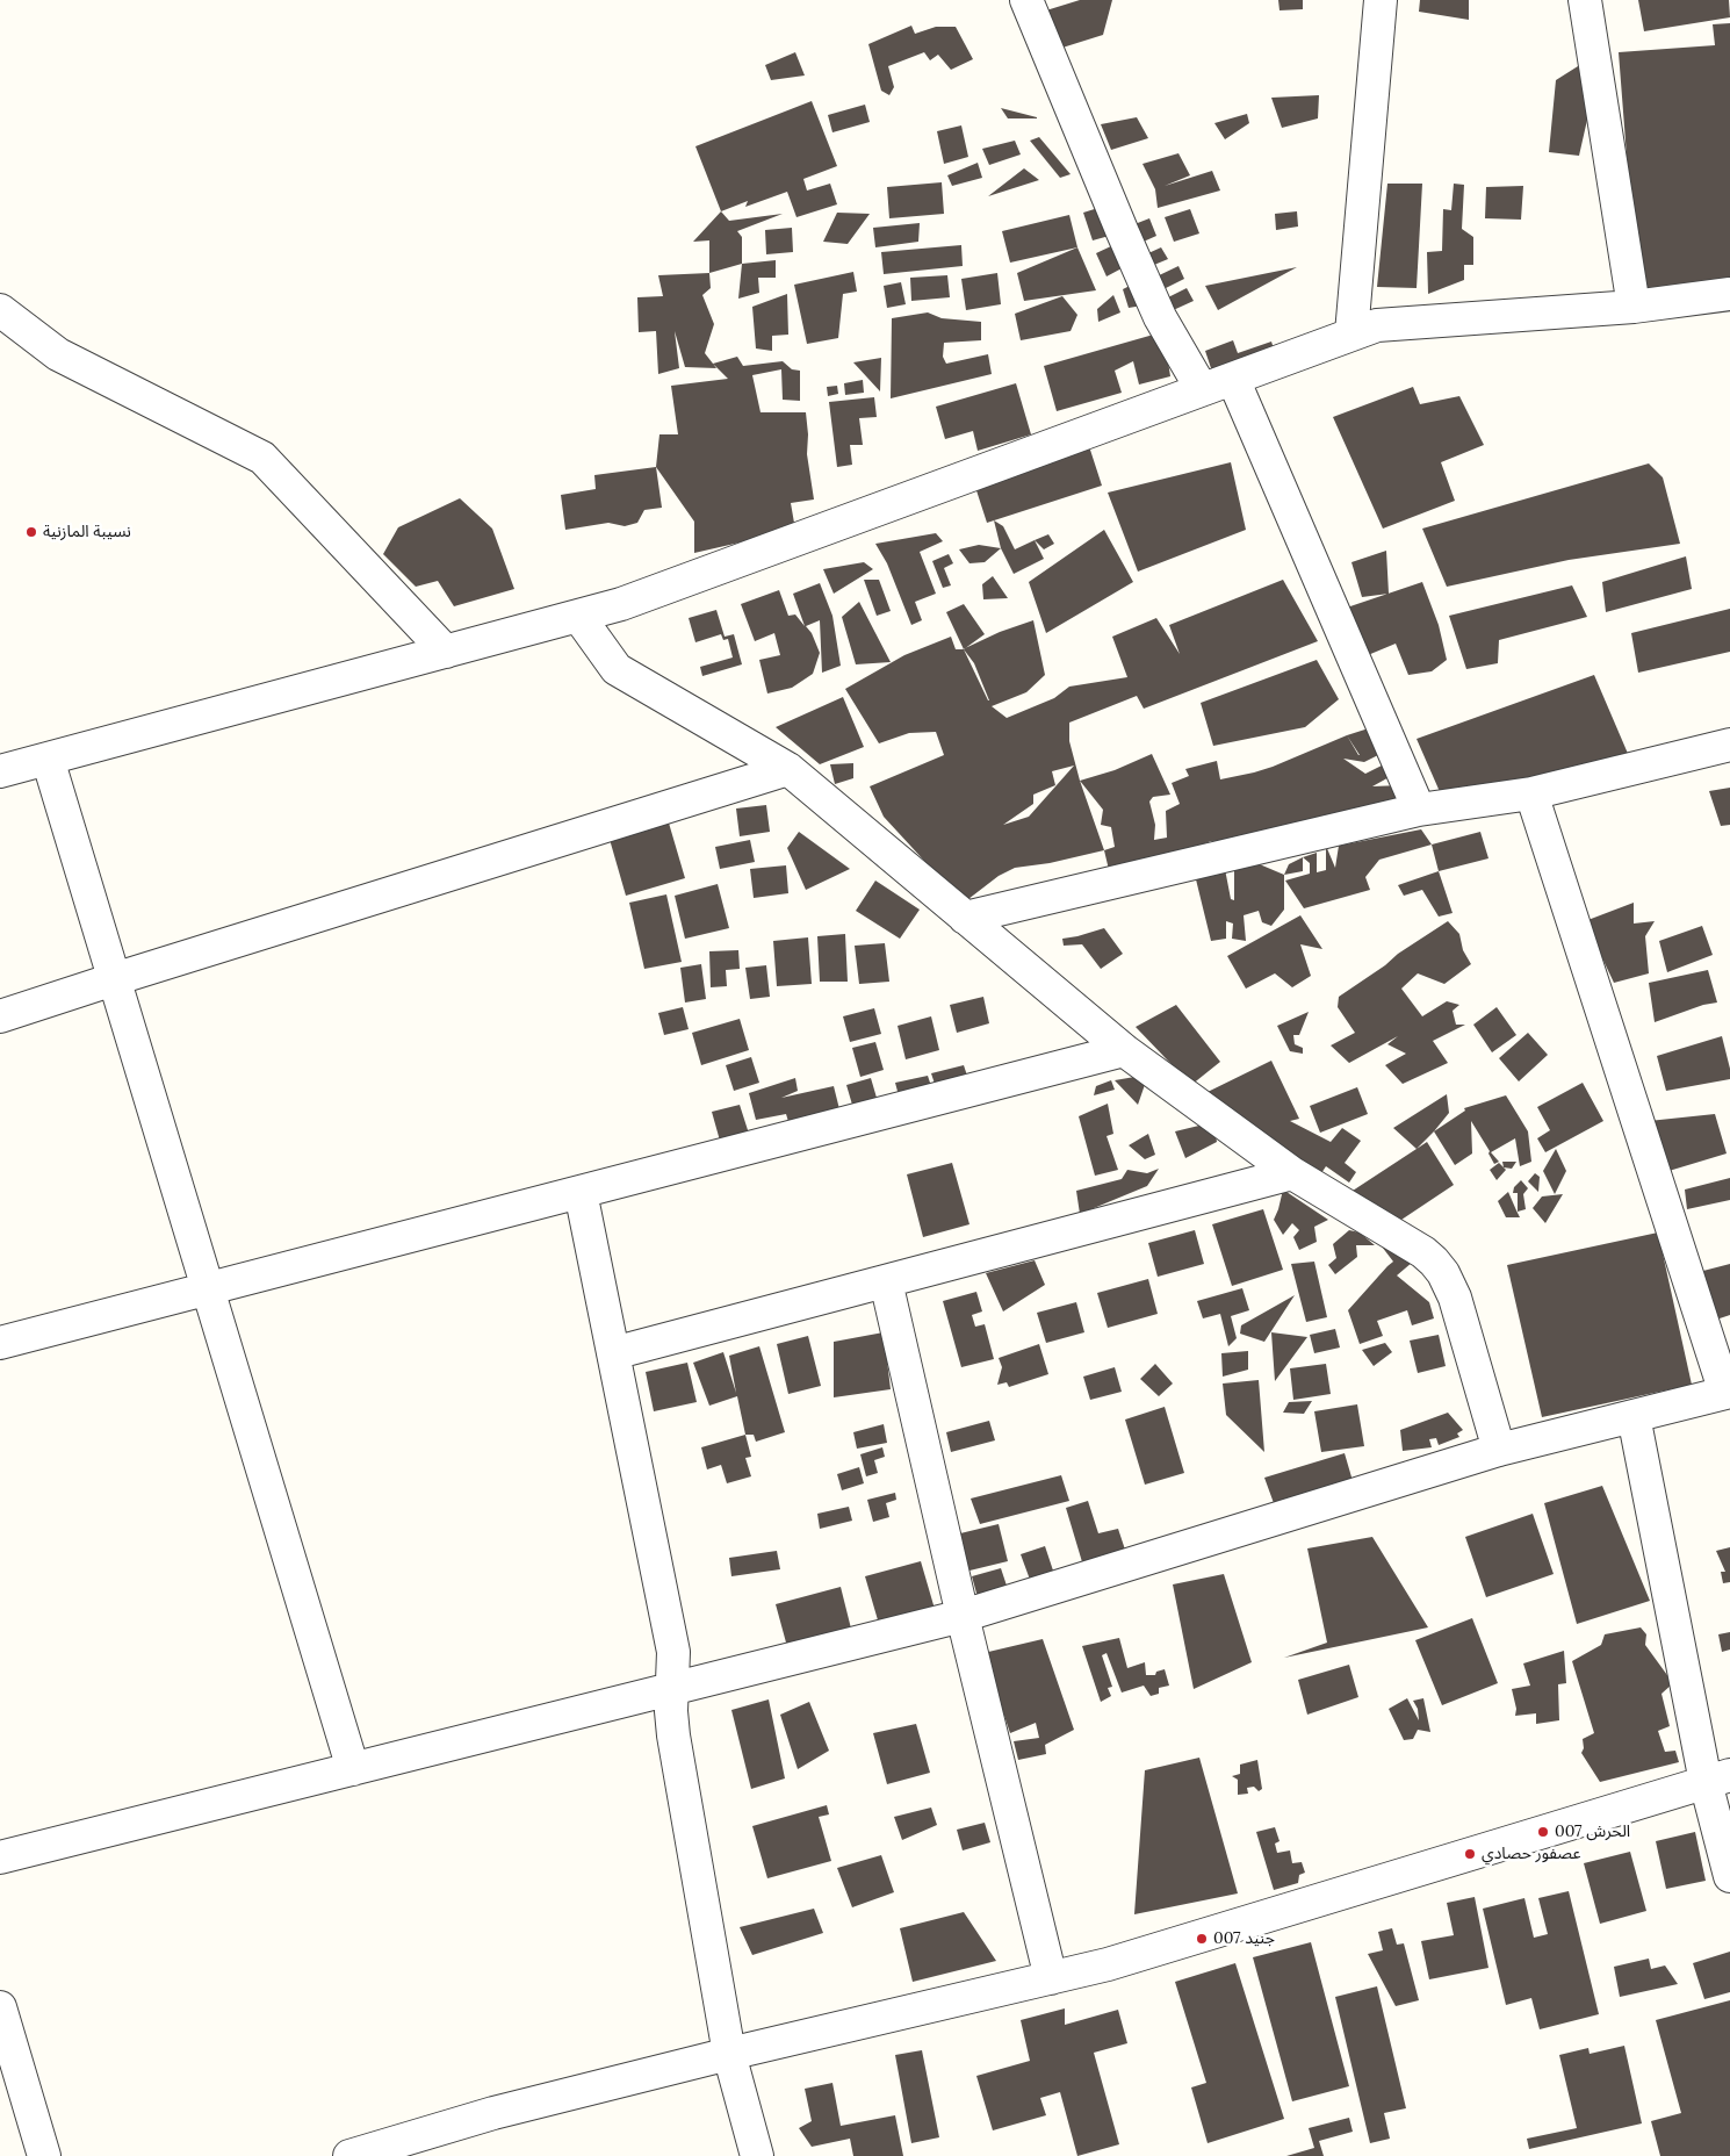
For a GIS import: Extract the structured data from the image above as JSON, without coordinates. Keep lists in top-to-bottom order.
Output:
{
  "places": [
    "نسيبة المازنية",
    "الحرش 007",
    "عصفور حصادي",
    "جنيد 007"
  ]
}
